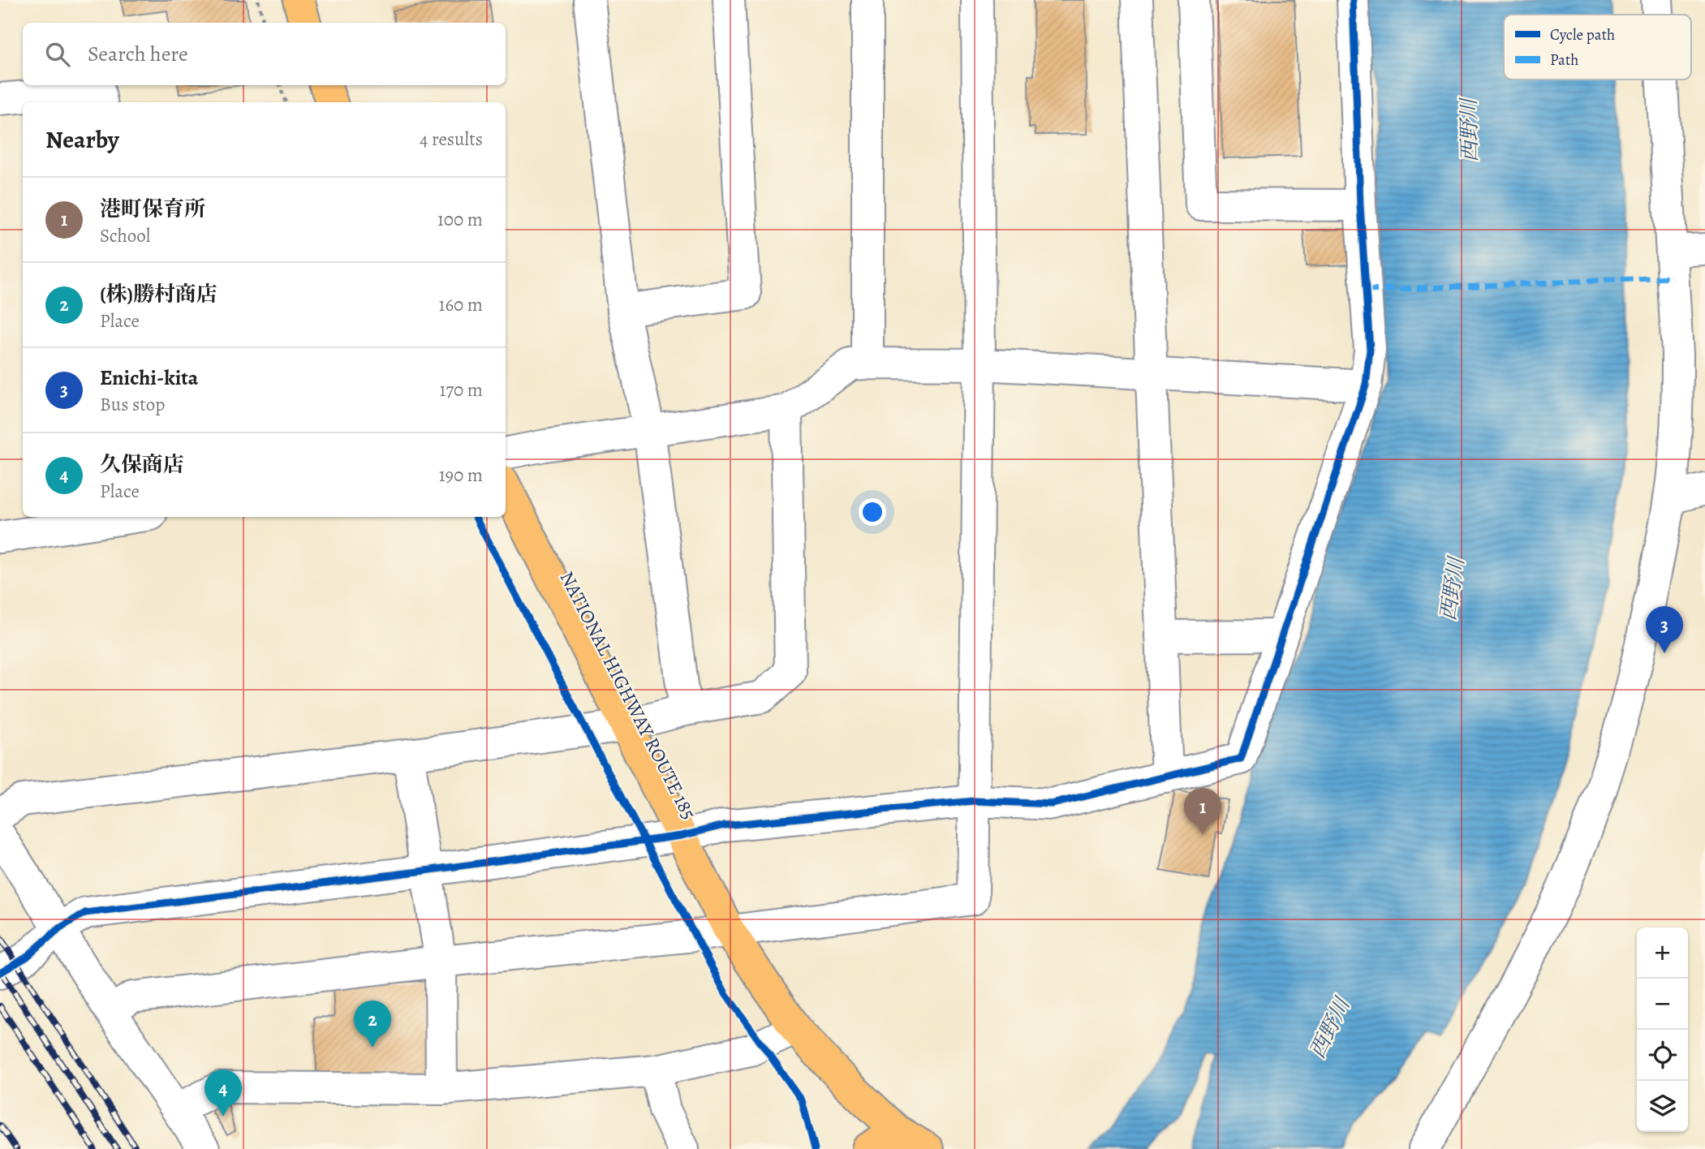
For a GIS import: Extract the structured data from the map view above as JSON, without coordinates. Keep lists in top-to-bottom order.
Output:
{
  "streets": {
    "main road": ["NATIONAL HIGHWAY ROUTE 185"]
  },
  "water": ["西野川"],
  "legend": ["Cycle path", "Path"],
  "page": {
    "search": "Search here",
    "heading": ["Nearby", "4 results"],
    "list": [
      {
        "mark": "1",
        "name": "港町保育所",
        "note": "School",
        "value": "100 m"
      },
      {
        "mark": "2",
        "name": "(株)勝村商店",
        "note": "Place",
        "value": "160 m"
      },
      {
        "mark": "3",
        "name": "Enichi-kita",
        "note": "Bus stop",
        "value": "170 m"
      },
      {
        "mark": "4",
        "name": "久保商店",
        "note": "Place",
        "value": "190 m"
      }
    ],
    "pins": [
      "3",
      "1",
      "2",
      "4"
    ],
    "map_buttons": ["+", "−"]
  }
}
